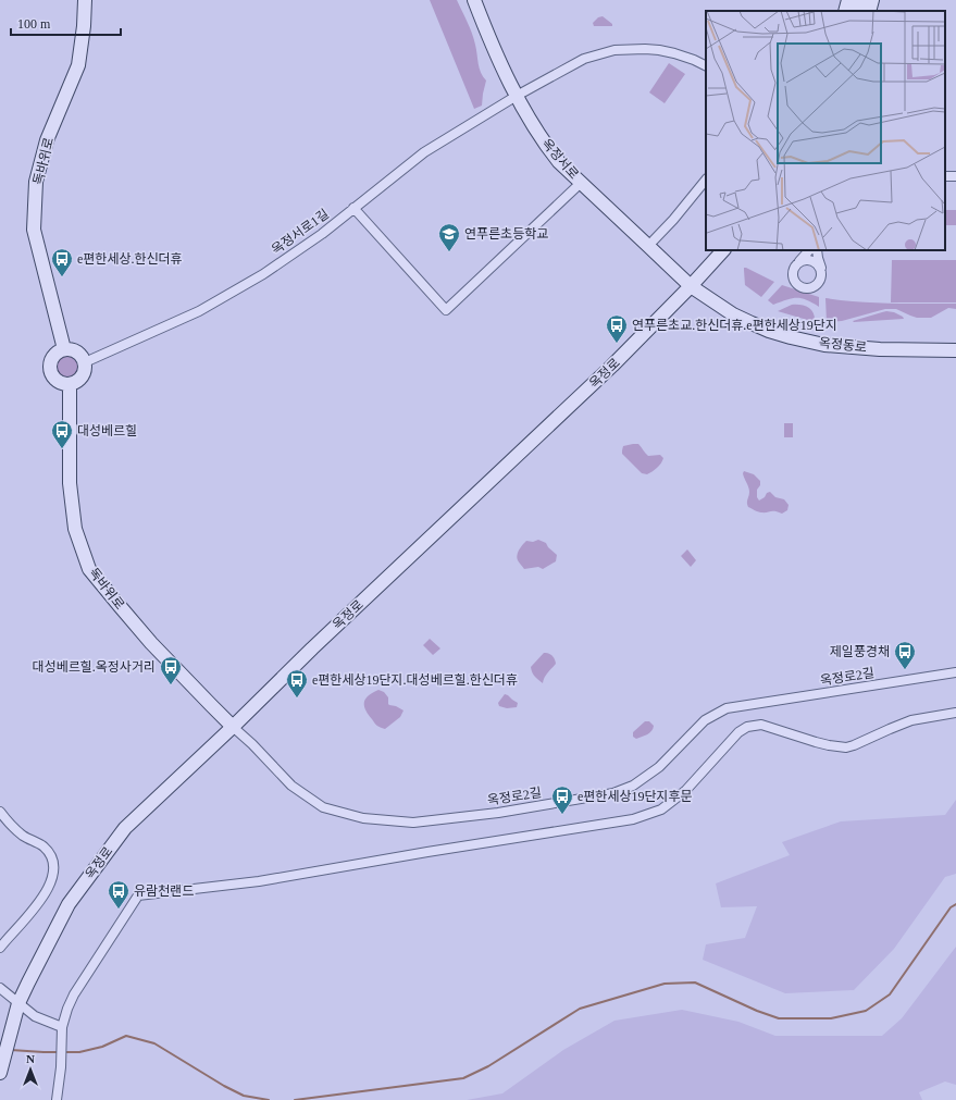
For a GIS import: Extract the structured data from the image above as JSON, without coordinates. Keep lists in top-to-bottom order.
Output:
{
  "streets": {
    "main road": [
      "옥정서로",
      "독바위로",
      "옥정동로",
      "옥정로"
    ],
    "street": ["옥정서로1길", "옥정로2길"]
  },
  "crossings": [
    ["옥정서로", "옥정서로1길"],
    ["옥정서로", "옥정동로"],
    ["옥정서로", "옥정로"],
    ["독바위로", "옥정서로1길"],
    ["독바위로", "옥정로"],
    ["독바위로", "옥정로2길"],
    ["옥정동로", "옥정로"],
    ["옥정로", "옥정로2길"]
  ],
  "places": {
    "school or university": ["연푸른초등학교"],
    "bus stop": [
      "e편한세상.한신더휴",
      "연푸른초교.한신더휴.e편한세상19단지",
      "대성베르힐",
      "제일풍경채",
      "대성베르힐.옥정사거리",
      "e편한세상19단지.대성베르힐.한신더휴",
      "e편한세상19단지후문",
      "유람천랜드"
    ]
  },
  "scale_bar": "100 m",
  "north": "top"
}
